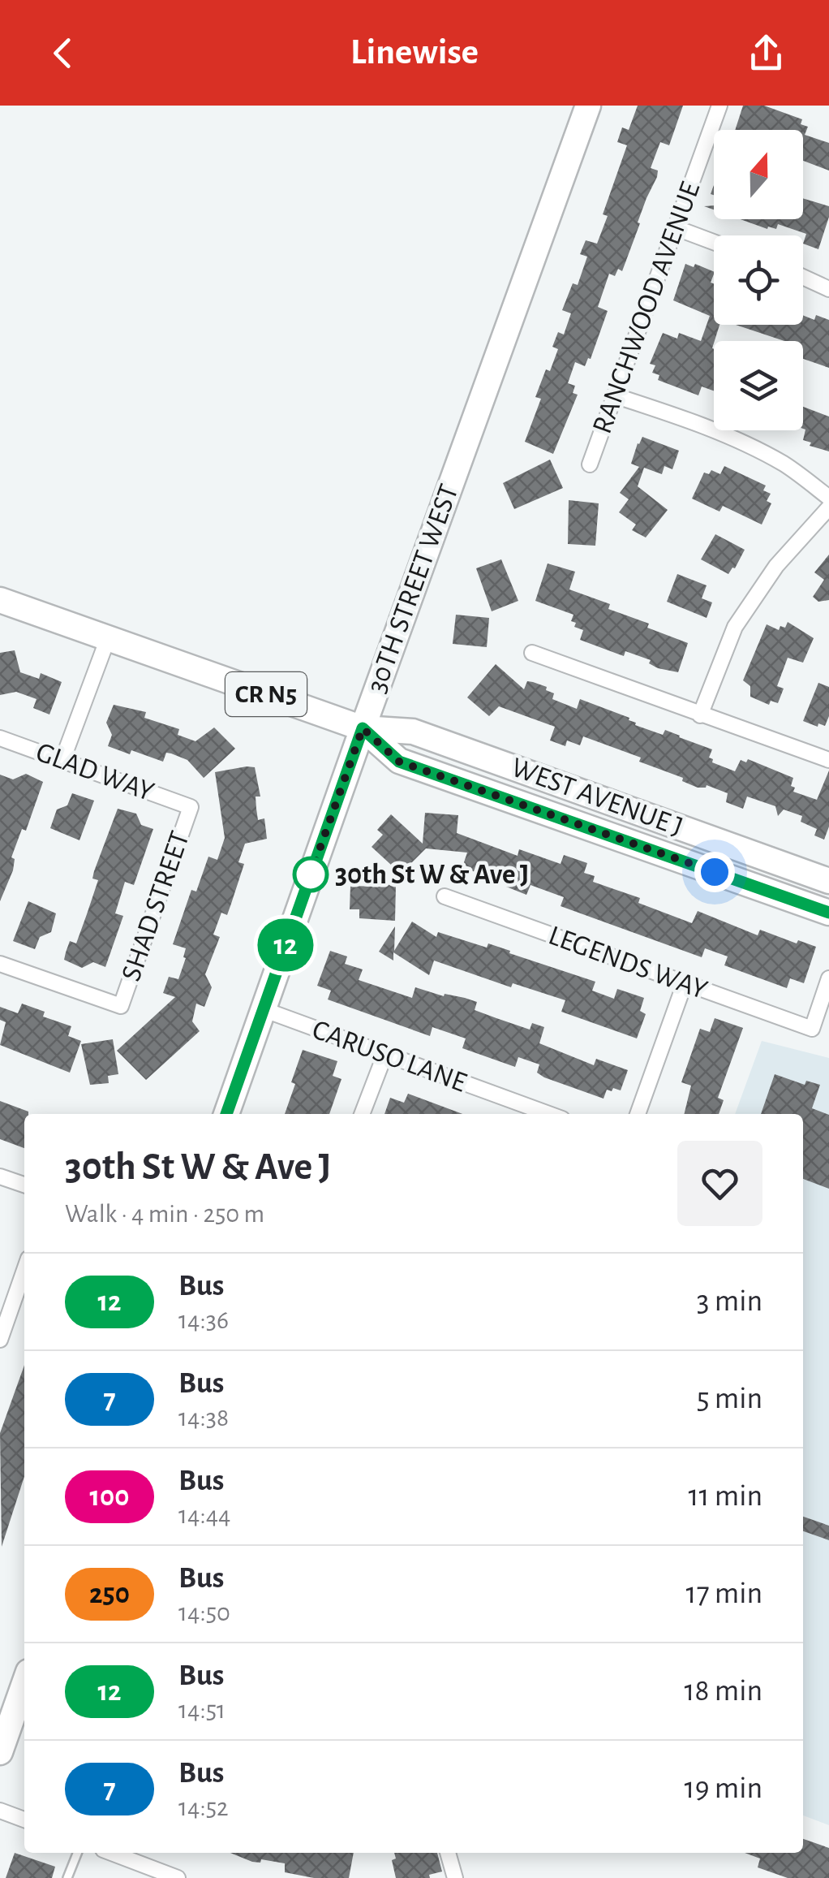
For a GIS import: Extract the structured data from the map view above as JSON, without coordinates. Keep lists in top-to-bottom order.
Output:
{
  "streets": {
    "main road": ["30TH STREET WEST", "CR N5", "WEST AVENUE J"],
    "street": [
      "RANCHWOOD AVENUE",
      "GLAD WAY",
      "SHAD STREET",
      "LEGENDS WAY",
      "CARUSO LANE"
    ]
  },
  "crossings": [
    ["30TH STREET WEST", "WEST AVENUE J"],
    ["30TH STREET WEST", "CARUSO LANE"],
    ["GLAD WAY", "SHAD STREET"]
  ],
  "places": ["30th St W & Ave J"],
  "lines": ["bus line 12"],
  "north": "top",
  "page": {
    "header": "Linewise",
    "on_map": "12",
    "heading": ["30th St W & Ave J", "Walk · 4 min · 250 m"],
    "list": [
      {
        "mark": "12",
        "name": "Bus",
        "note": "14:36",
        "value": "3 min"
      },
      {
        "mark": "7",
        "name": "Bus",
        "note": "14:38",
        "value": "5 min"
      },
      {
        "mark": "100",
        "name": "Bus",
        "note": "14:44",
        "value": "11 min"
      },
      {
        "mark": "250",
        "name": "Bus",
        "note": "14:50",
        "value": "17 min"
      },
      {
        "mark": "12",
        "name": "Bus",
        "note": "14:51",
        "value": "18 min"
      },
      {
        "mark": "7",
        "name": "Bus",
        "note": "14:52",
        "value": "19 min"
      }
    ]
  }
}
